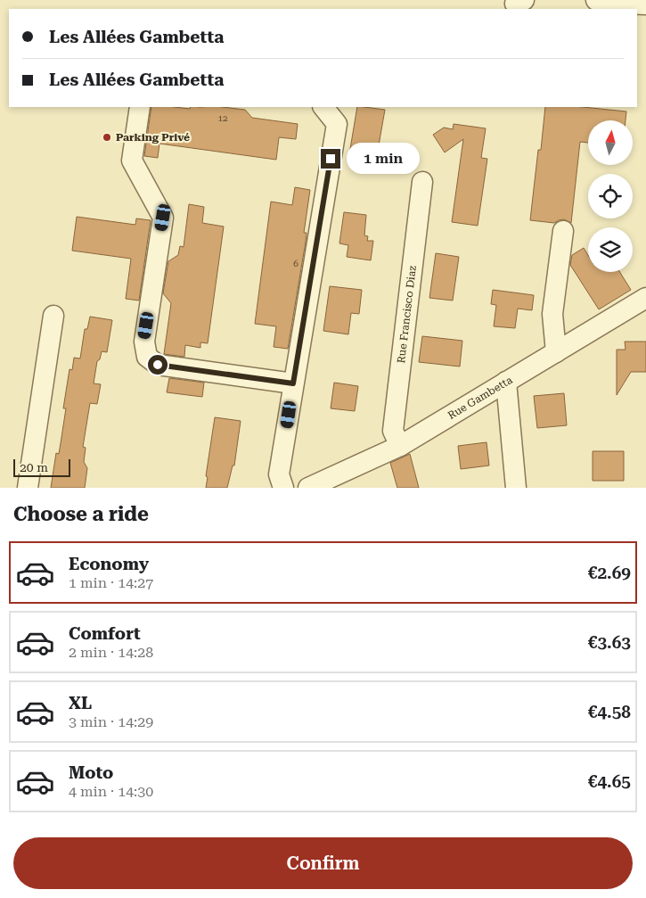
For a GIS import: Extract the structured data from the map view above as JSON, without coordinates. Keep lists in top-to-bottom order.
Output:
{
  "streets": {
    "street": ["Rue Francisco Diaz", "Rue Gambetta"]
  },
  "crossings": [
    ["Rue Francisco Diaz", "Rue Gambetta"]
  ],
  "places": ["Parking Privé"],
  "house_numbers": ["12", "6"],
  "scale_bar": "20 m",
  "north": "top",
  "page": {
    "banner": ["Les Allées Gambetta", "Les Allées Gambetta"],
    "bubble": "1 min",
    "scale": "20 m",
    "heading": "Choose a ride",
    "list": [
      {
        "name": "Economy",
        "note": "1 min · 14:27",
        "value": "€2.69"
      },
      {
        "name": "Comfort",
        "note": "2 min · 14:28",
        "value": "€3.63"
      },
      {
        "name": "XL",
        "note": "3 min · 14:29",
        "value": "€4.58"
      },
      {
        "name": "Moto",
        "note": "4 min · 14:30",
        "value": "€4.65"
      }
    ],
    "buttons": "Confirm"
  }
}
